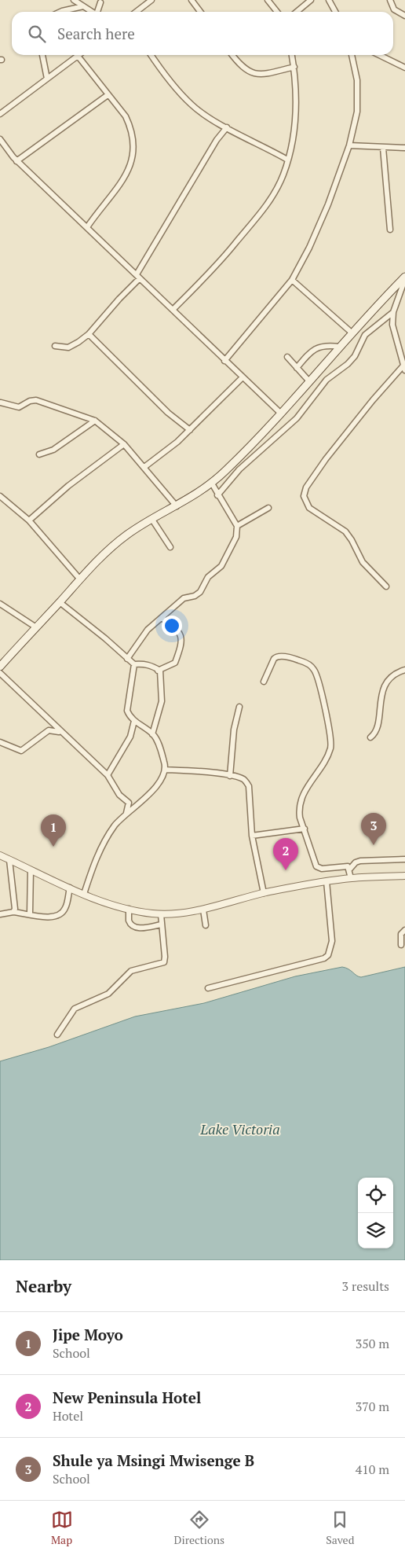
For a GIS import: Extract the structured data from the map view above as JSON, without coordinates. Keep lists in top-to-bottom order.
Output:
{
  "water": ["Lake Victoria"],
  "page": {
    "search": "Search here",
    "pins": ["3", "1", "2"],
    "heading": ["Nearby", "3 results"],
    "list": [
      {
        "mark": "1",
        "name": "Jipe Moyo",
        "note": "School",
        "value": "350 m"
      },
      {
        "mark": "2",
        "name": "New Peninsula Hotel",
        "note": "Hotel",
        "value": "370 m"
      },
      {
        "mark": "3",
        "name": "Shule ya Msingi Mwisenge B",
        "note": "School",
        "value": "410 m"
      }
    ],
    "nav": ["Map", "Directions", "Saved"]
  }
}
